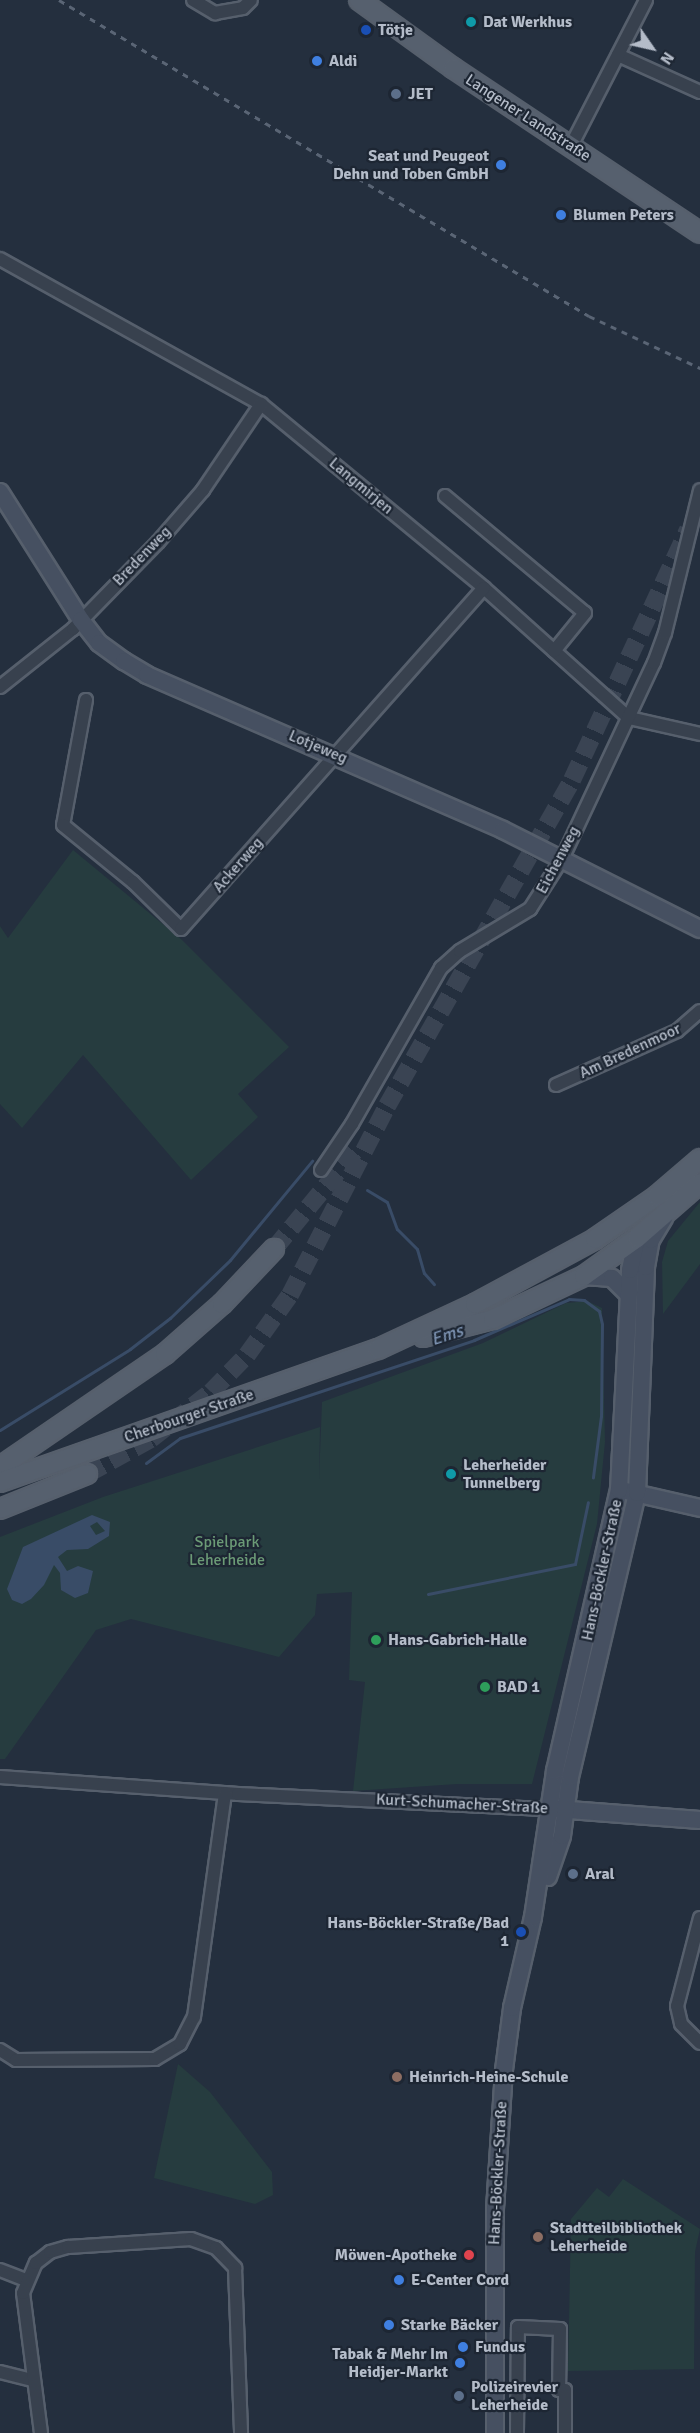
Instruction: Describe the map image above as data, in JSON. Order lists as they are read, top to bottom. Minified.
{"streets":{"main road":["Langener Landstraße","Cherbourger Straße"],"street":["Langmirjen","Bredenweg","Lotjeweg","Eichenweg","Ackerweg","Am Bredenmoor","Hans-Böckler-Straße","Kurt-Schumacher-Straße"]},"crossings":[["Langmirjen","Bredenweg"],["Langmirjen","Eichenweg"],["Langmirjen","Ackerweg"],["Bredenweg","Lotjeweg"],["Lotjeweg","Eichenweg"],["Lotjeweg","Ackerweg"],["Cherbourger Straße","Hans-Böckler-Straße"],["Hans-Böckler-Straße","Kurt-Schumacher-Straße"]],"water":["Ems"],"parks":["Spielpark Leherheide"],"places":["Dat Werkhus","Tötje","Aldi","JET","Seat und Peugeot Dehn und Toben GmbH","Blumen Peters","Leherheider Tunnelberg","Hans-Gabrich-Halle","BAD 1","Aral","Hans-Böckler-Straße/Bad 1","Heinrich-Heine-Schule","Stadtteilbibliothek Leherheide","Möwen-Apotheke","E-Center Cord","Starke Bäcker","Fundus","Tabak & Mehr Im Heidjer-Markt","Polizeirevier Leherheide"],"north":"bottom right"}
